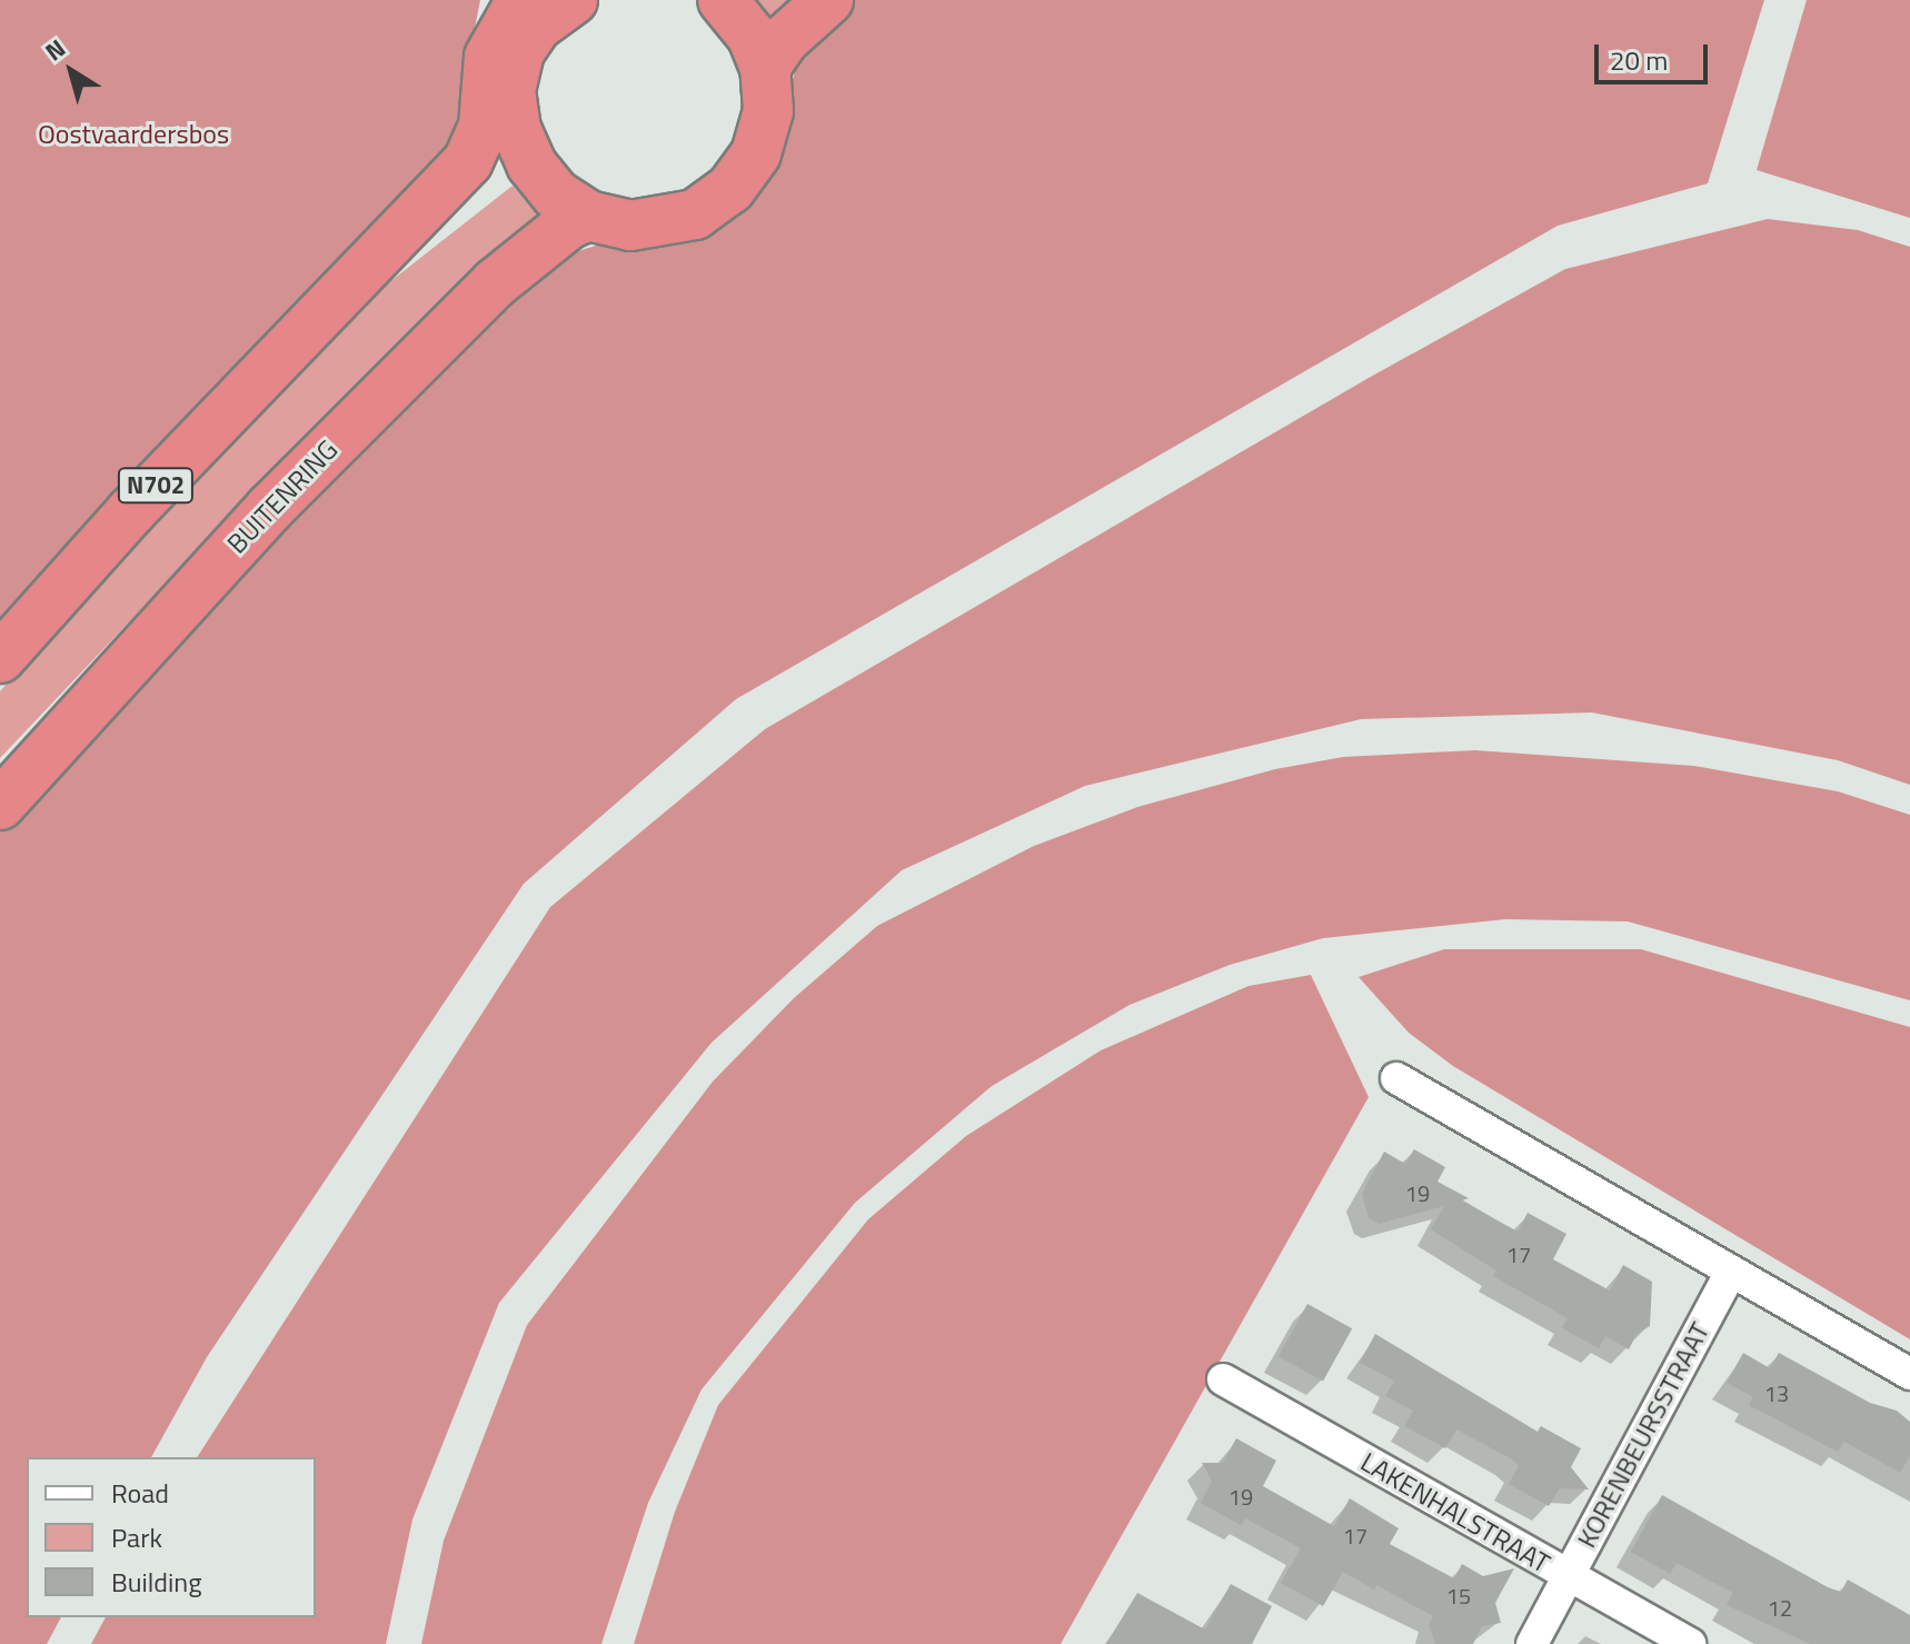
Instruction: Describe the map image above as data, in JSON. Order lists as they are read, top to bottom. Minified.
{"streets":{"highway":["N702","BUITENRING"],"street":["KORENBEURSSTRAAT","LAKENHALSTRAAT"]},"crossings":[["KORENBEURSSTRAAT","LAKENHALSTRAAT"]],"parks":["Oostvaardersbos"],"house_numbers":["19","17","13","19","17","15","12"],"legend":["Road","Park","Building"],"scale_bar":"20 m","north":"top left"}
